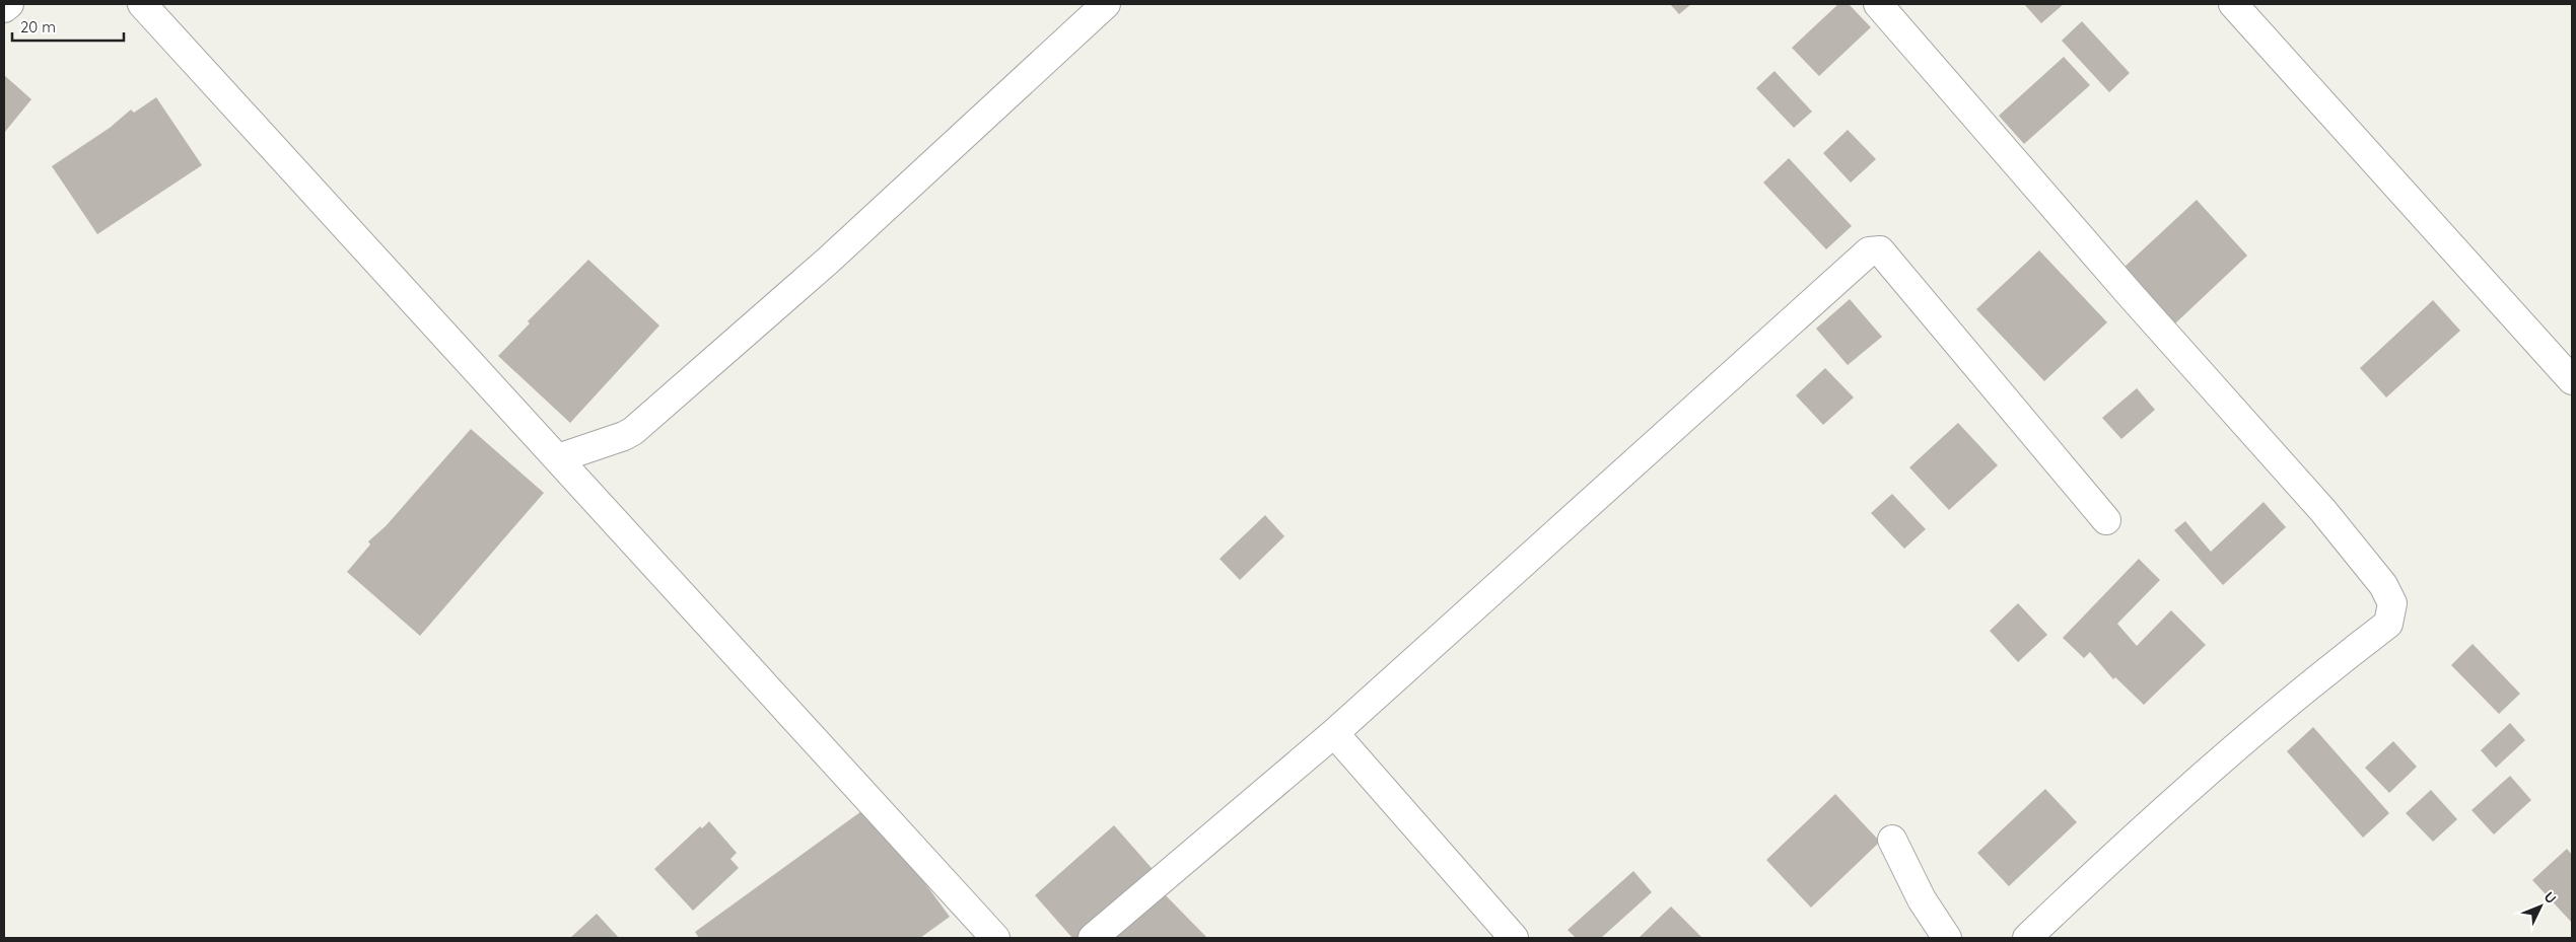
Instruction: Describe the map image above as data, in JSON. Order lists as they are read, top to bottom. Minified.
{"scale_bar":"20 m","north":"top right"}
